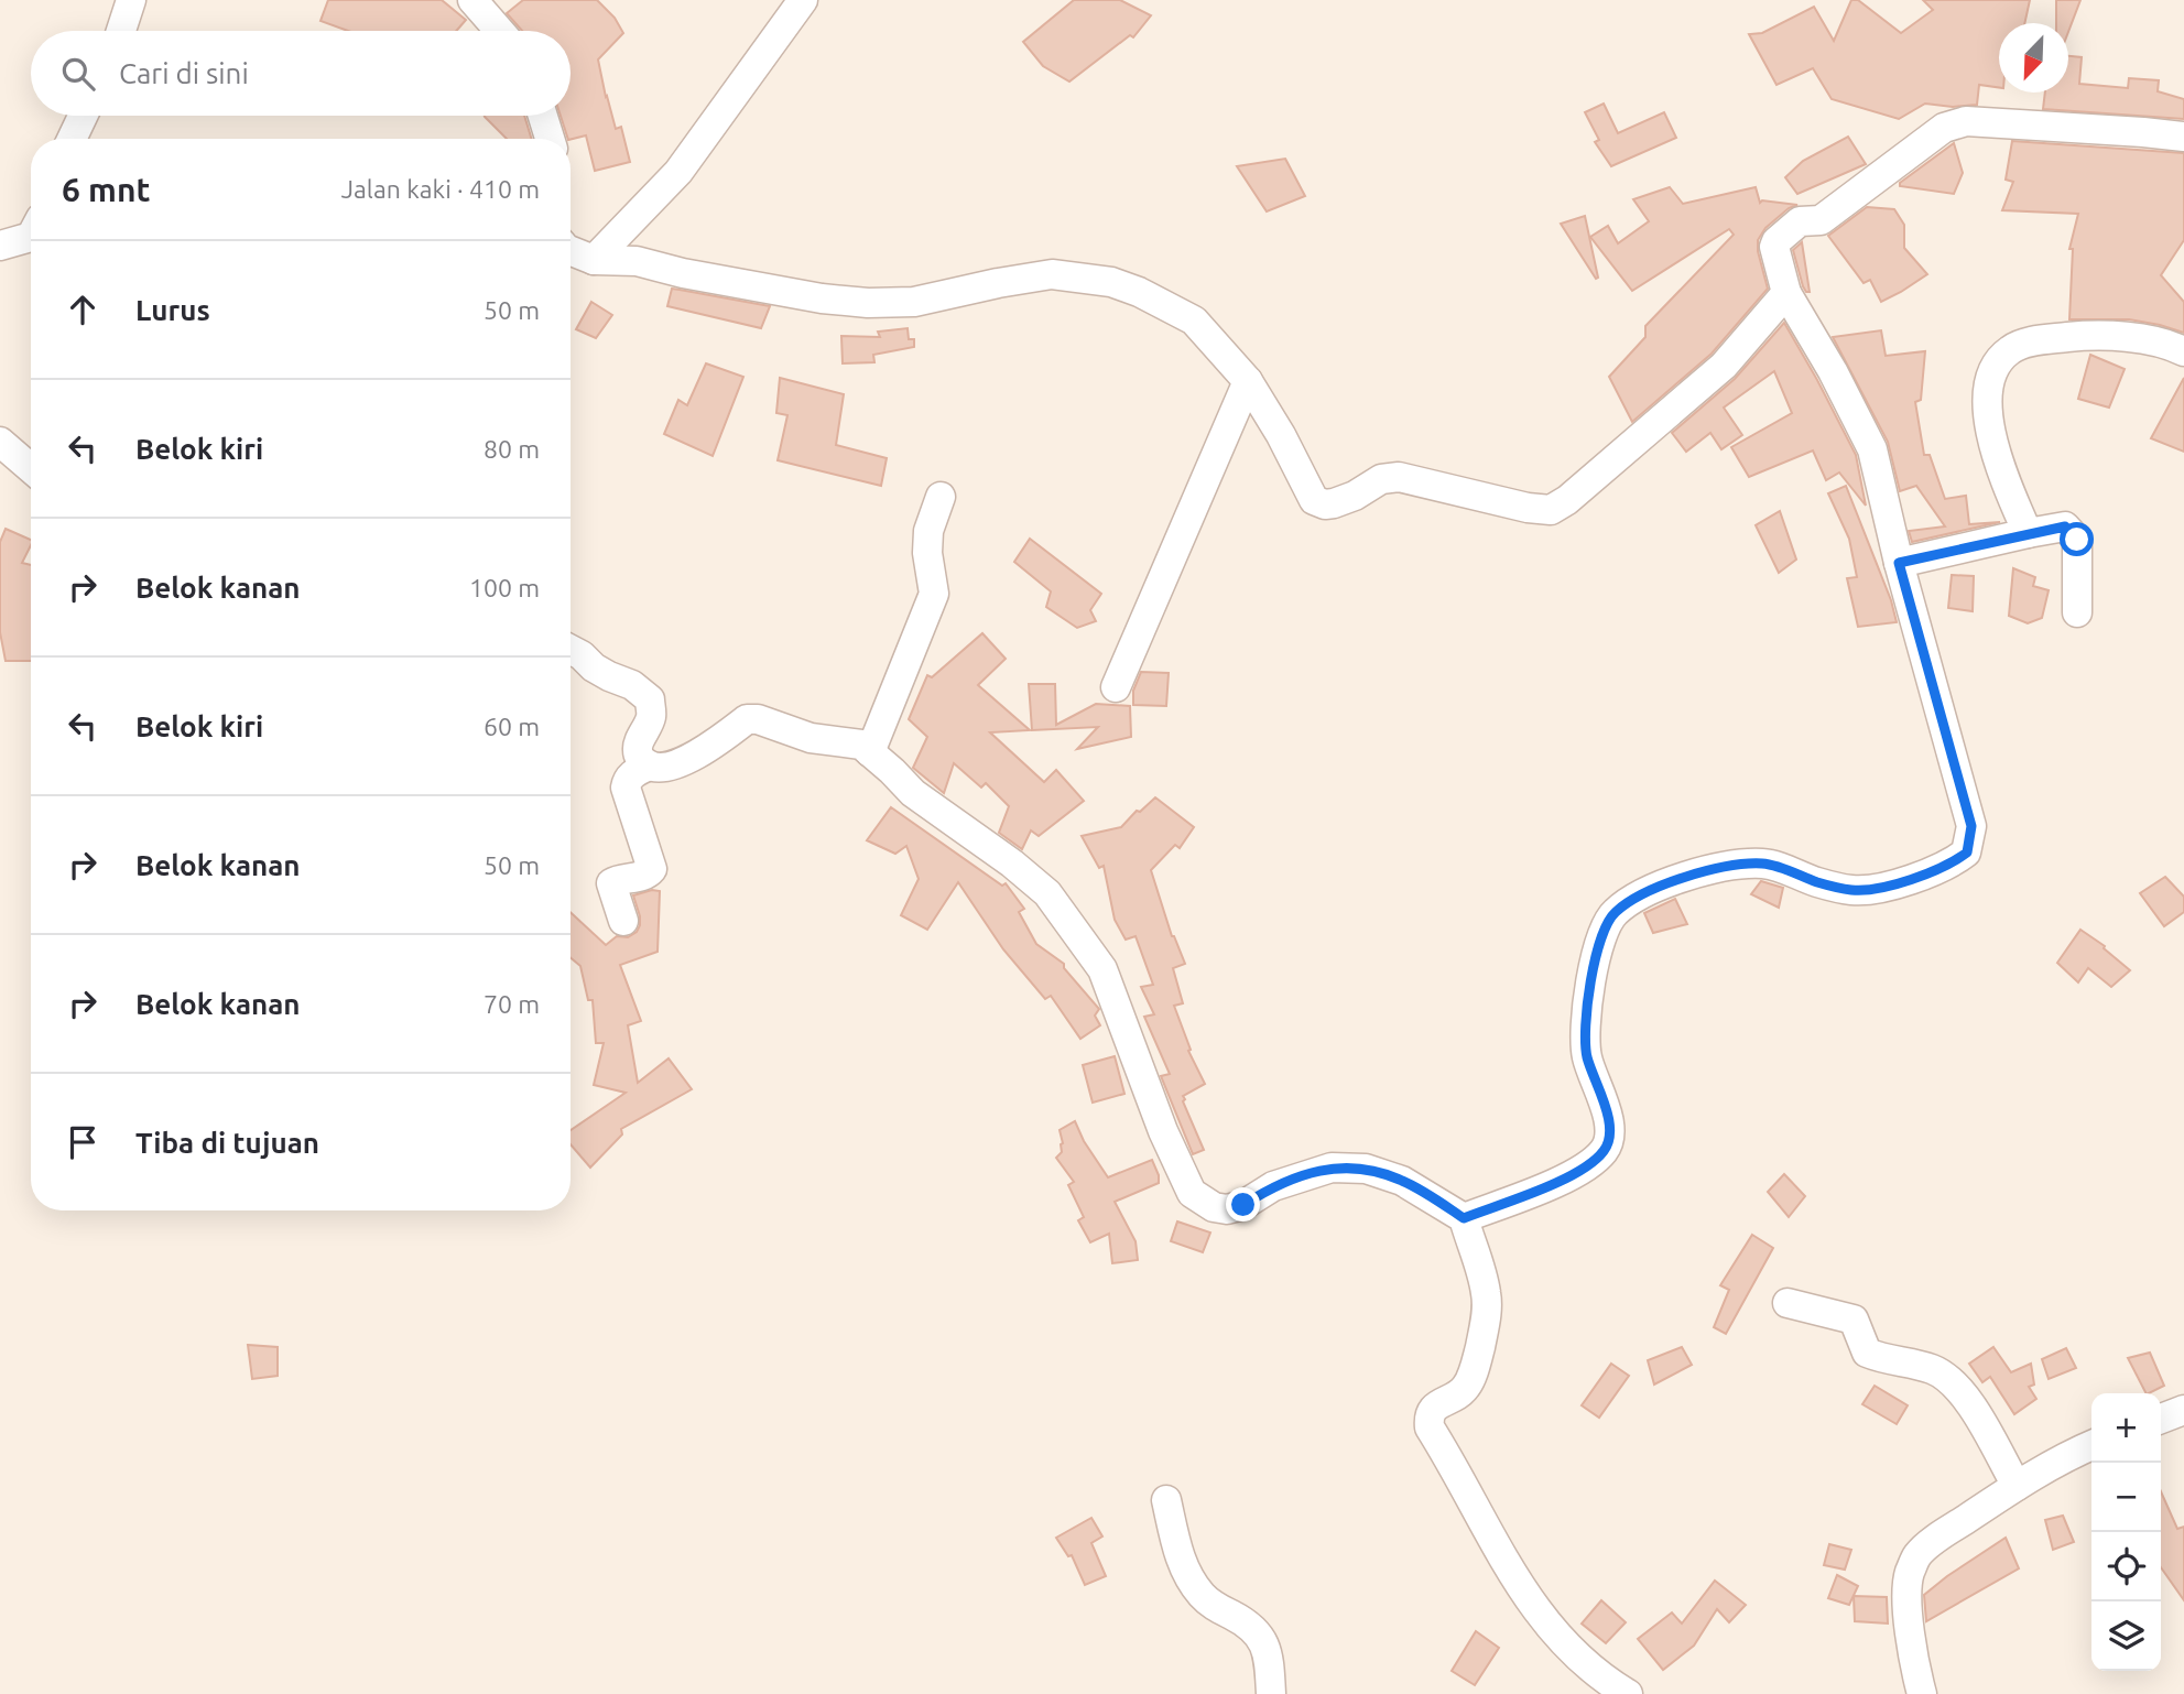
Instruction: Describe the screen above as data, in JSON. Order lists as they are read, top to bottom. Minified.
{"north":"bottom left","page":{"search":"Cari di sini","heading":["6 mnt","Jalan kaki · 410 m"],"list":[["Lurus","50 m"],["Belok kiri","80 m"],["Belok kanan","100 m"],["Belok kiri","60 m"],["Belok kanan","50 m"],["Belok kanan","70 m"],"Tiba di tujuan"],"map_buttons":["+","−"]}}
